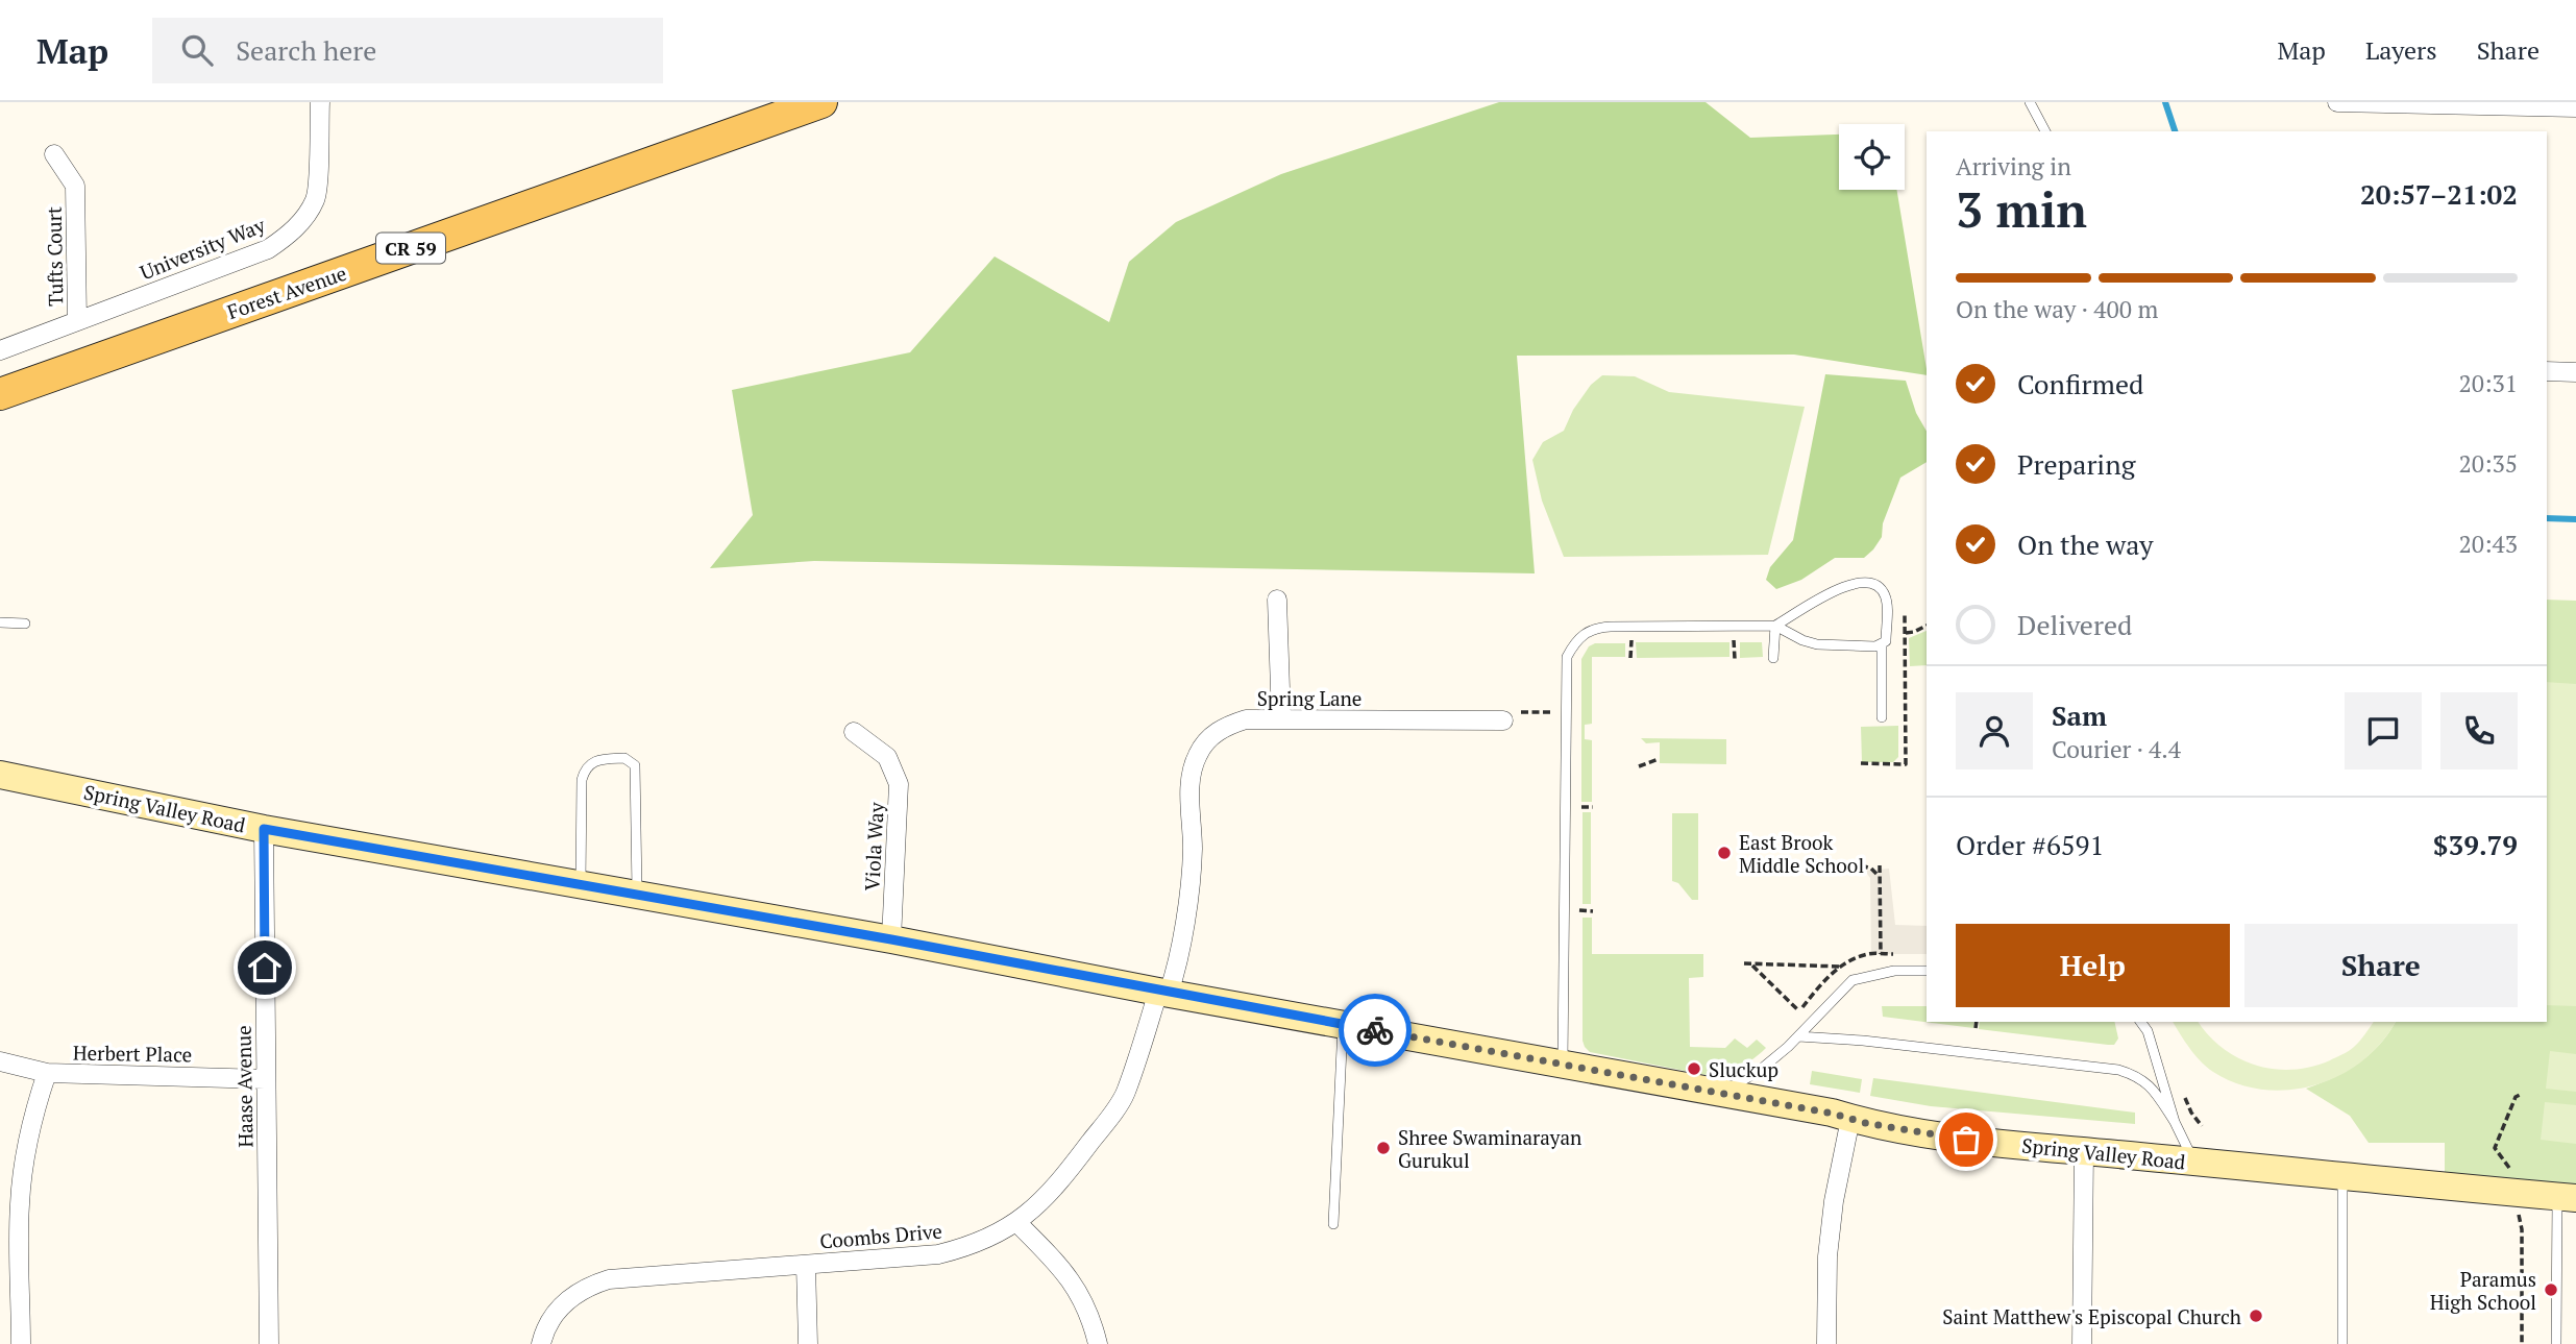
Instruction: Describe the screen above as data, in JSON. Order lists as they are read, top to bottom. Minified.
{"streets":{"main road":["CR 59","Forest Avenue"],"street":["University Way","Tufts Court","Spring Lane","Spring Valley Road","Viola Way","Herbert Place","Haase Avenue","Coombs Drive"]},"crossings":[["University Way","Tufts Court"],["Spring Lane","Spring Valley Road"],["Spring Lane","Coombs Drive"],["Spring Valley Road","Viola Way"],["Spring Valley Road","Haase Avenue"],["Spring Valley Road","Coombs Drive"],["Herbert Place","Haase Avenue"]],"places":["East Brook Middle School","Sluckup","Shree Swaminarayan Gurukul","Paramus High School","Saint Matthew's Episcopal Church"],"page":{"header":"Map","search":"Search here","nav":["Map","Layers","Share"],"heading":["3 min","Arriving in","20:57–21:02"],"panel":["Sam","Courier · 4.4","Order #6591","$39.79"],"bar":"On the way · 400 m","list":[["Confirmed","20:31"],["Preparing","20:35"],["On the way","20:43"],"Delivered"],"buttons":["Help","Share"]}}
